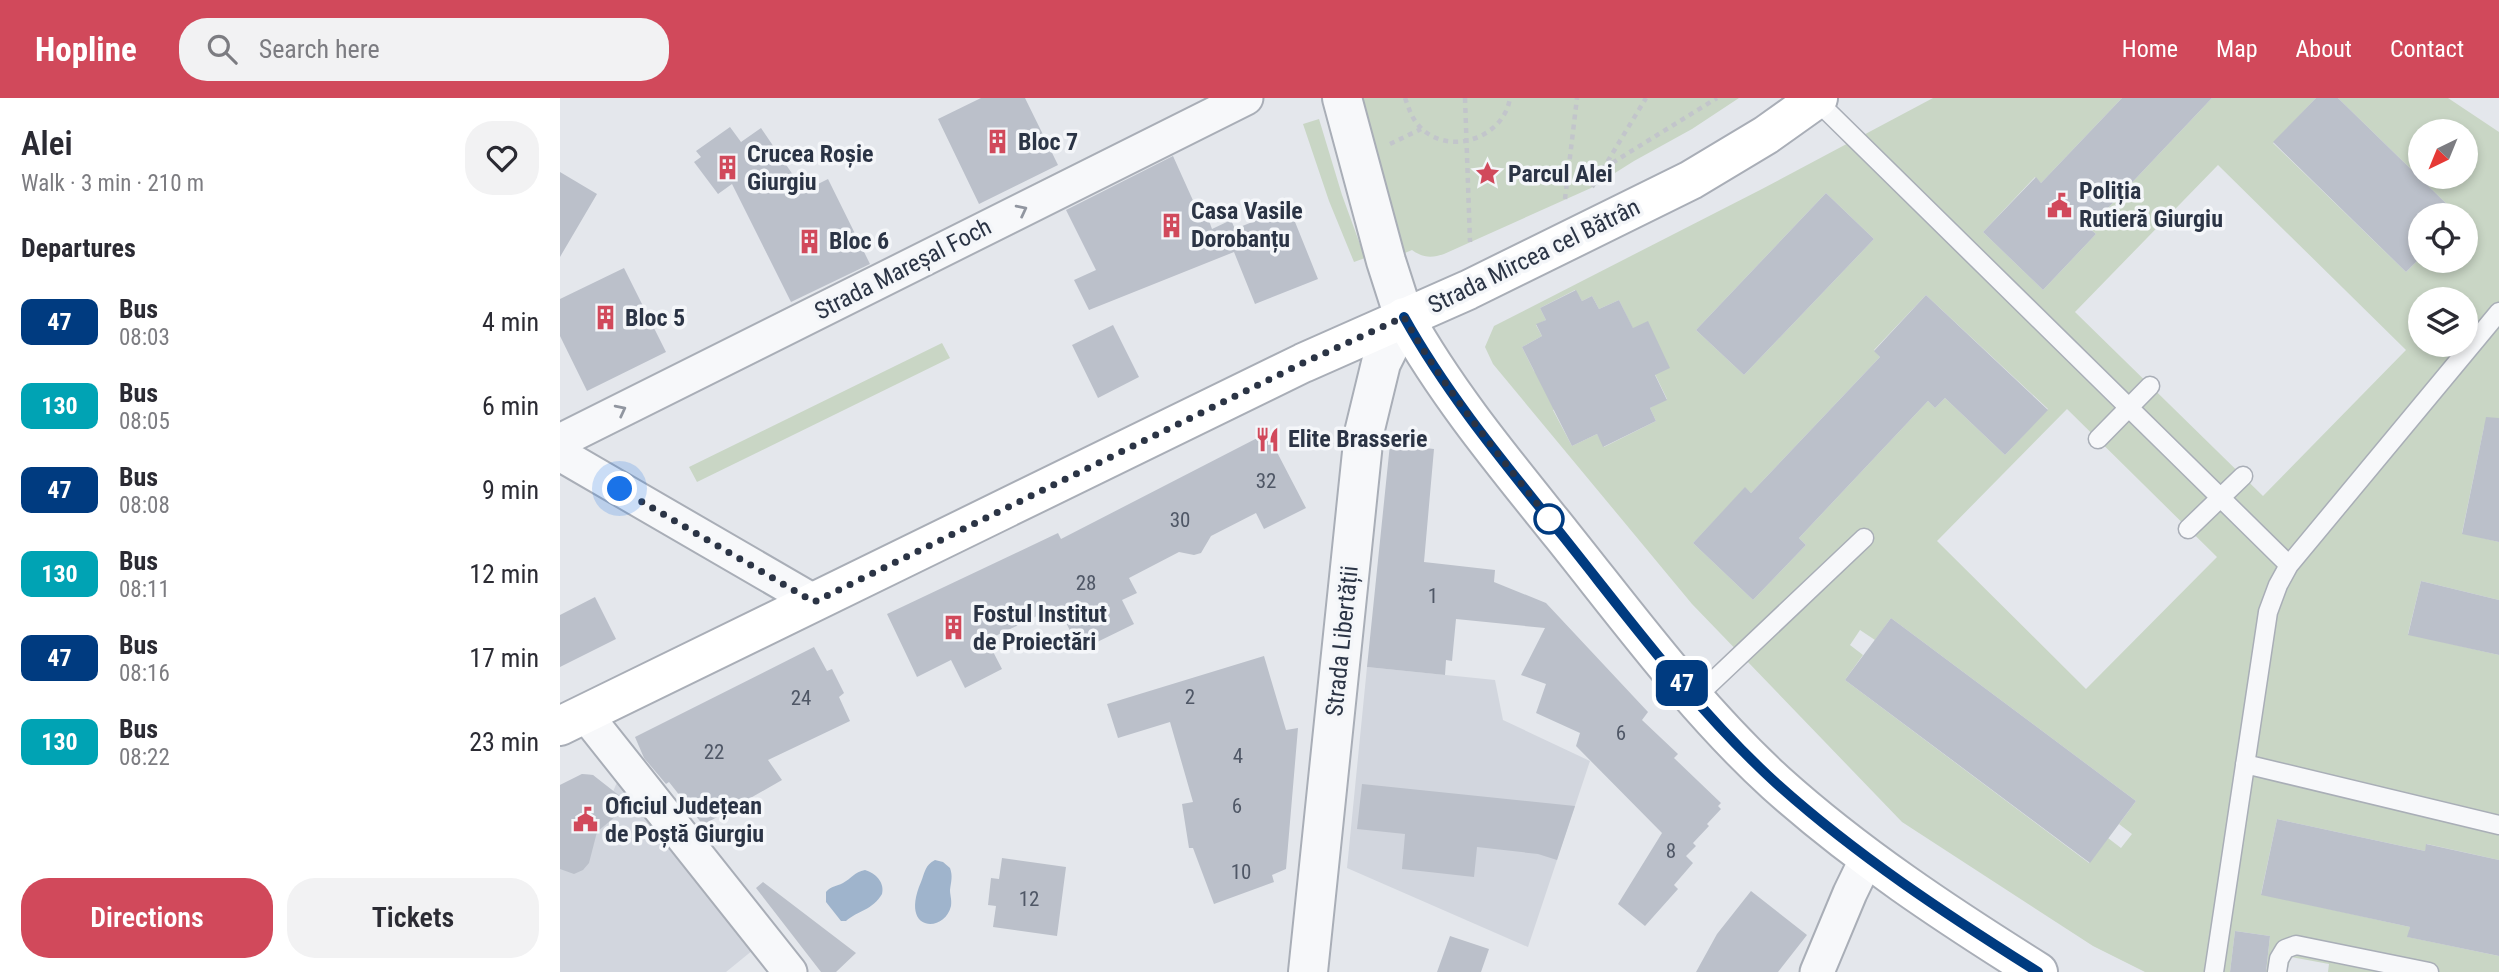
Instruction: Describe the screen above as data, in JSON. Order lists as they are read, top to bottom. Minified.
{"streets":{"main road":["Strada Mircea cel Bătrân"],"street":["Strada Mareșal Foch","Strada Libertății"]},"crossings":[["Strada Mircea cel Bătrân","Strada Libertății"]],"one_way":["Strada Mareșal Foch"],"places":{"building":["Bloc 7","Crucea Roșie Giurgiu","Casa Vasile Dorobanțu","Bloc 6","Bloc 5","Fostul Institut de Proiectări"],"place":["Parcul Alei"],"public building":["Poliția Rutieră Giurgiu","Oficiul Județean de Poștă Giurgiu"],"restaurant":["Elite Brasserie"]},"lines":["bus line 47"],"house_numbers":["32","30","28","1","2","24","6","22","4","6","8","10","12"],"north":"bottom left","page":{"header":"Hopline","search":"Search here","nav":["Home","Map","About","Contact"],"heading":[["Alei","Walk · 3 min · 210 m"],"Departures"],"on_map":"47","list":[{"mark":"47","name":"Bus","note":"08:03","value":"4 min"},{"mark":"130","name":"Bus","note":"08:05","value":"6 min"},{"mark":"47","name":"Bus","note":"08:08","value":"9 min"},{"mark":"130","name":"Bus","note":"08:11","value":"12 min"},{"mark":"47","name":"Bus","note":"08:16","value":"17 min"},{"mark":"130","name":"Bus","note":"08:22","value":"23 min"}],"buttons":["Directions","Tickets"]}}
